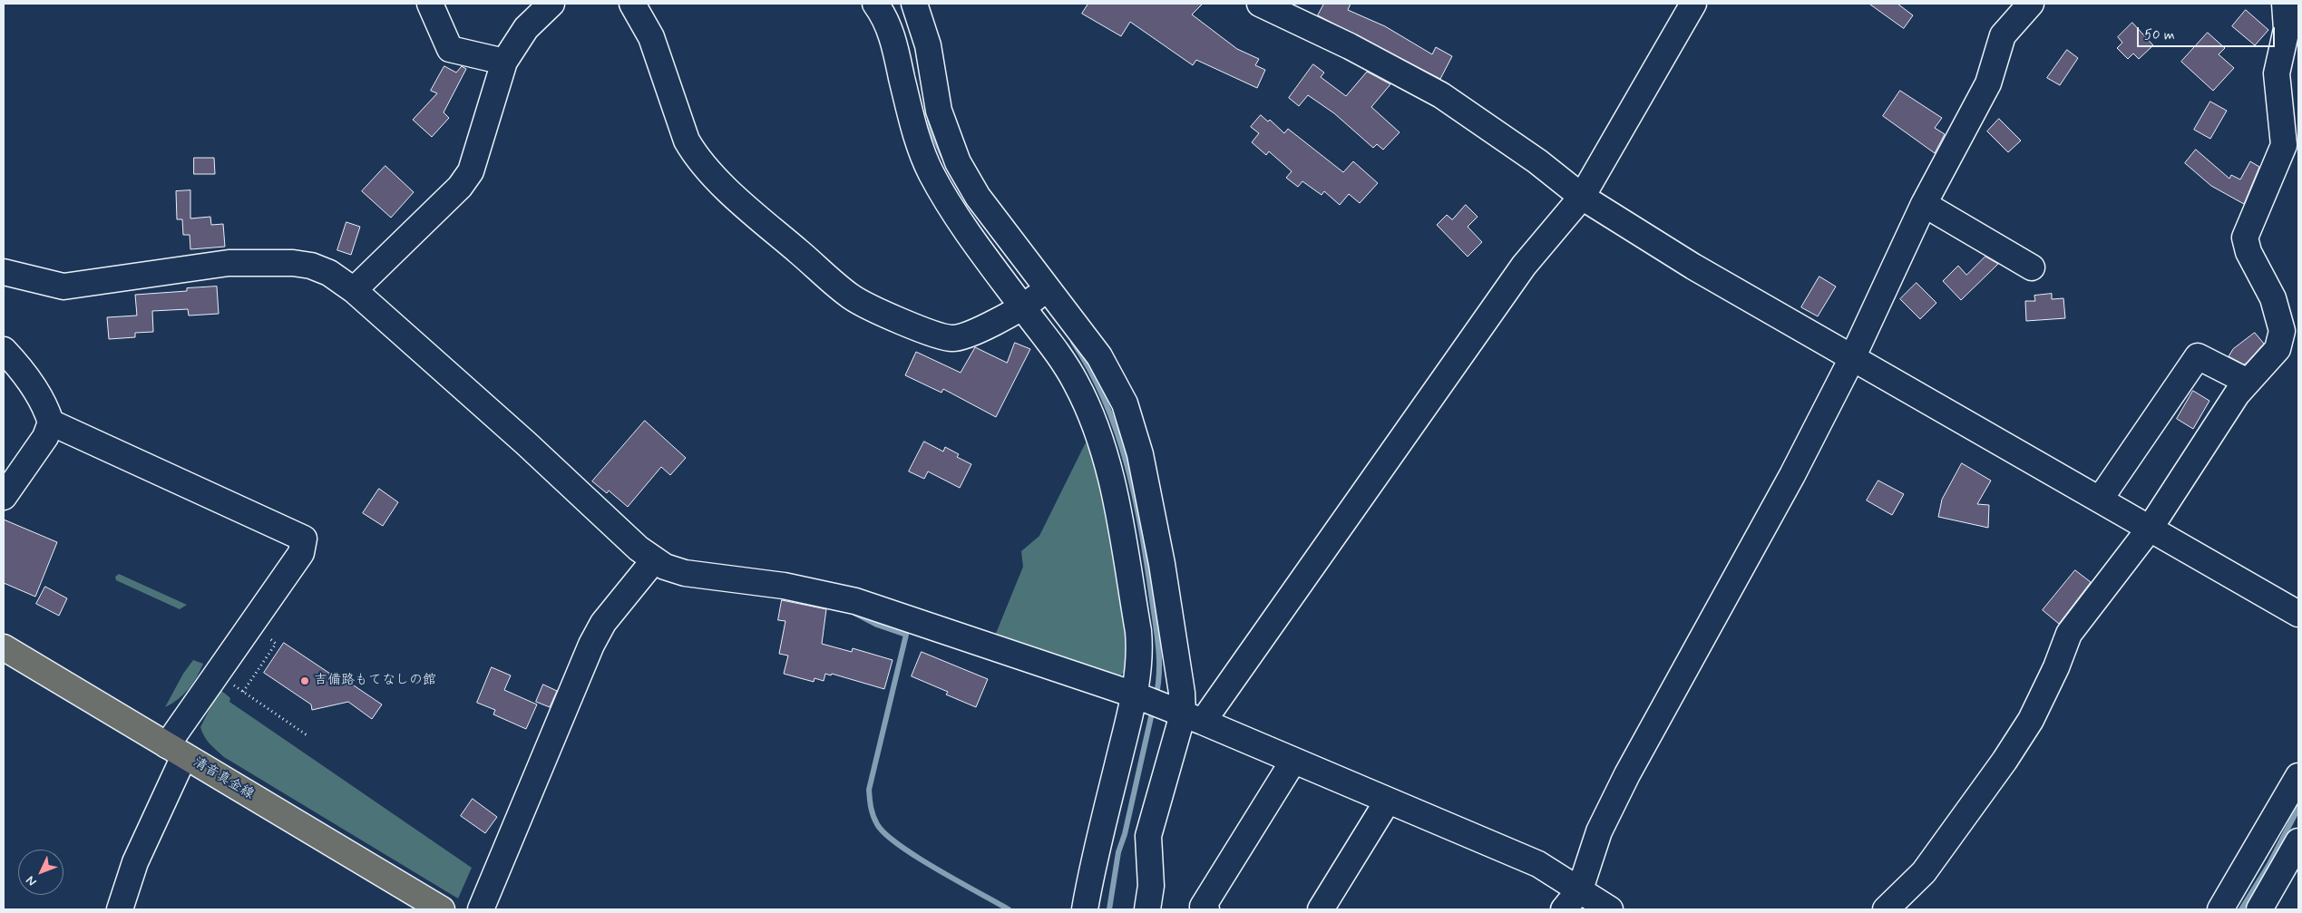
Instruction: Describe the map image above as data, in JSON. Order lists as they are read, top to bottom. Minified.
{"streets":{"main road":["清音真金線"]},"places":["吉備路もてなしの館"],"scale_bar":"50 m","north":"bottom left"}
